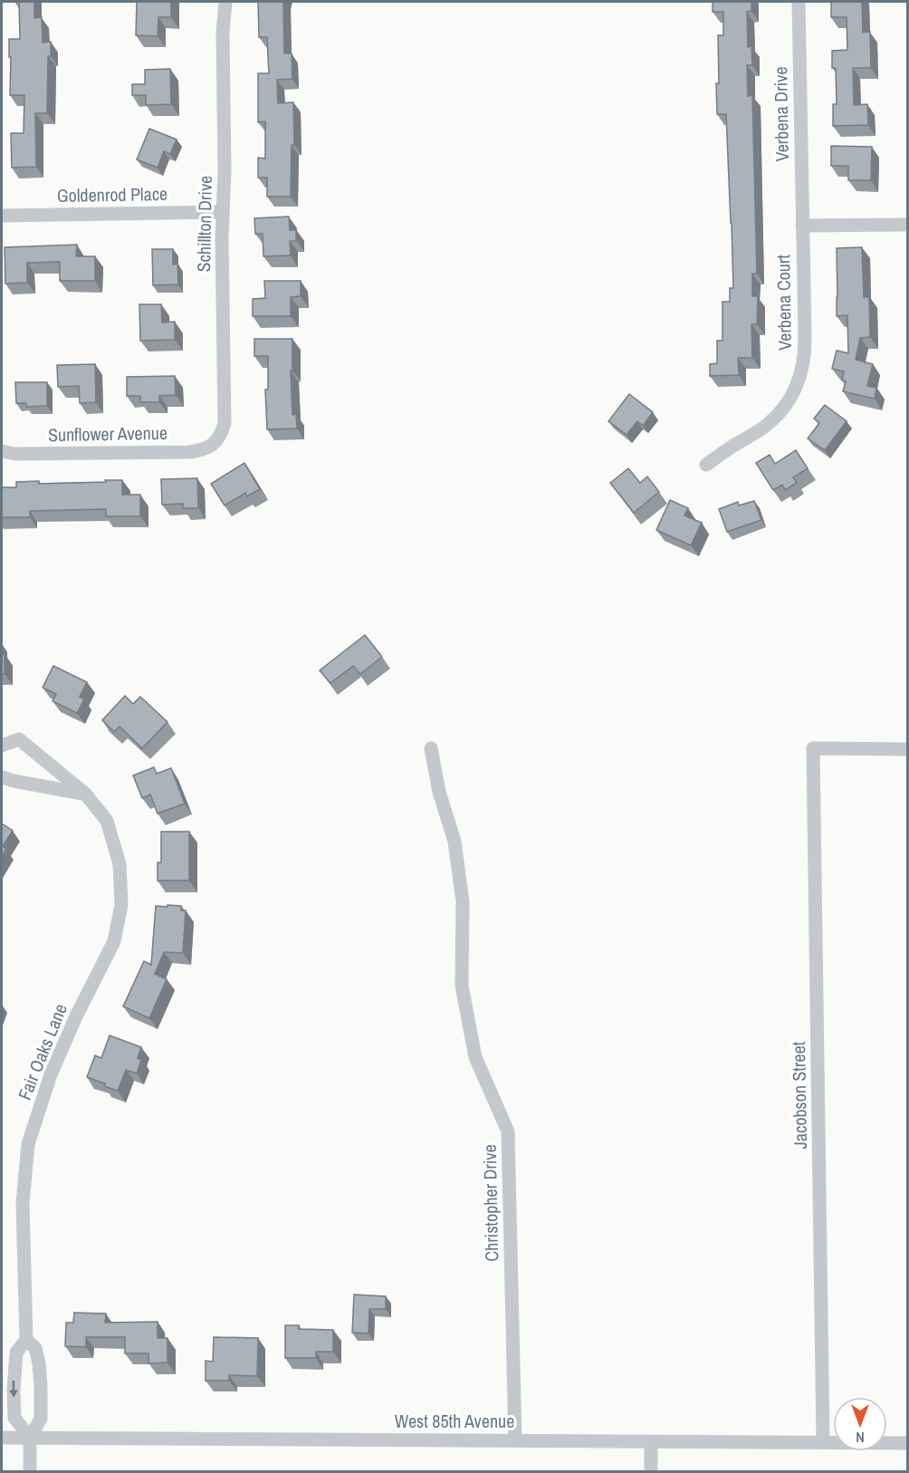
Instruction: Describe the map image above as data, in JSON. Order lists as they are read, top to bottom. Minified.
{"streets":{"street":["Verbena Drive","Goldenrod Place","Schillton Drive","Verbena Court","Sunflower Avenue","Fair Oaks Lane","Jacobson Street","Christopher Drive","West 85th Avenue"]},"crossings":[["Verbena Drive","Verbena Court"],["Goldenrod Place","Schillton Drive"],["Schillton Drive","Sunflower Avenue"],["Fair Oaks Lane","West 85th Avenue"],["Jacobson Street","West 85th Avenue"],["Christopher Drive","West 85th Avenue"]],"north":"bottom"}
